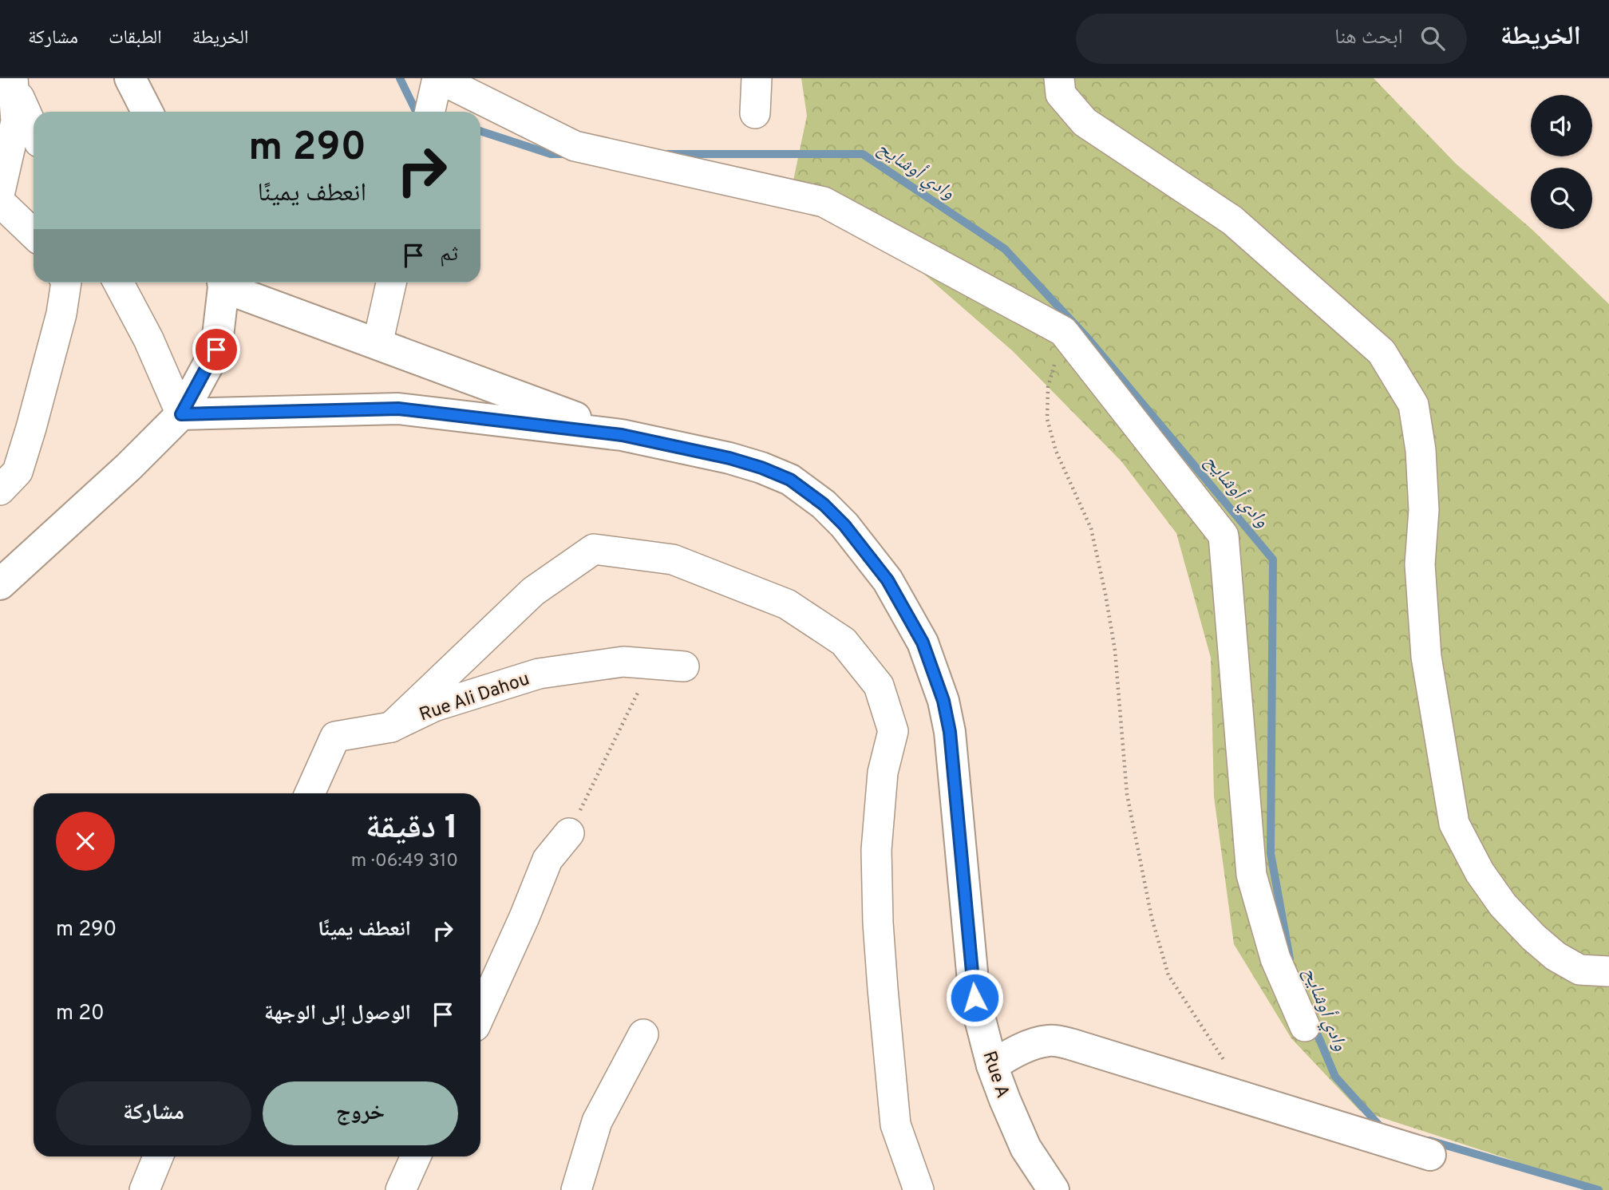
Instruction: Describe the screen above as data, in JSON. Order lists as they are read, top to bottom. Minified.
{"streets":{"street":["Rue Ali Dahou","Rue A"]},"water":["وادي أوشايح"],"page":{"header":"الخريطة","search":"ابحث هنا","nav":["الخريطة","الطبقات","مشاركة"],"turn":["290 m","انعطف يمينًا"],"then":"ثم","heading":["1 دقيقة","310 m · 06:49"],"list":[{"name":"انعطف يمينًا","value":"290 m"},{"name":"الوصول إلى الوجهة","value":"20 m"}],"buttons":["خروج","مشاركة"]}}
